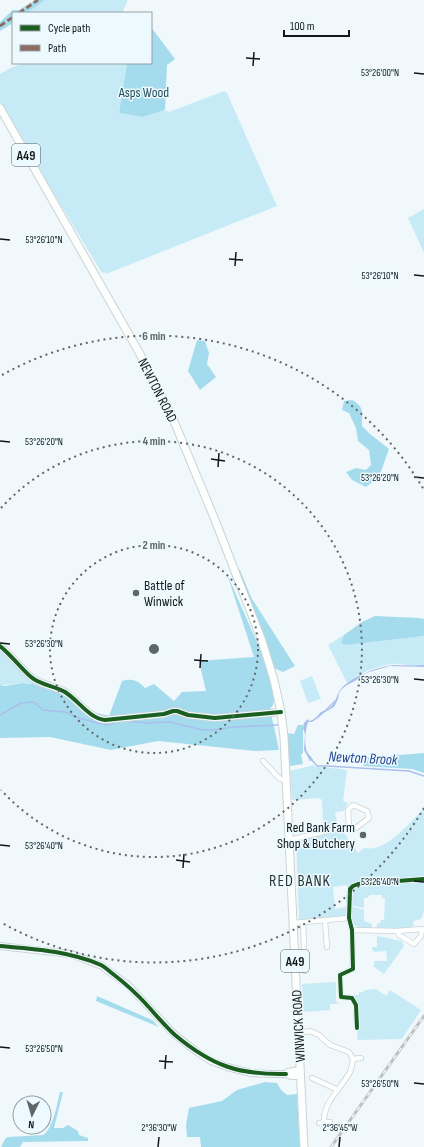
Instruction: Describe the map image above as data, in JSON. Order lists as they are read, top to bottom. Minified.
{"streets":{"main road":["A49","NEWTON ROAD","WINWICK ROAD"]},"crossings":[["NEWTON ROAD","WINWICK ROAD"]],"districts":["RED BANK"],"water":["Newton Brook"],"parks":["Asps Wood"],"places":["Battle of Winwick","Red Bank Farm Shop & Butchery"],"legend":["Cycle path","Path"],"scale_bar":"100 m","north":"bottom","coordinates":["53°26'00\"N","53°26'10\"N","53°26'20\"N","53°26'30\"N","53°26'40\"N","53°26'50\"N","2°36'30\"W","2°36'45\"W"],"rings":["6 min","4 min","2 min"]}
